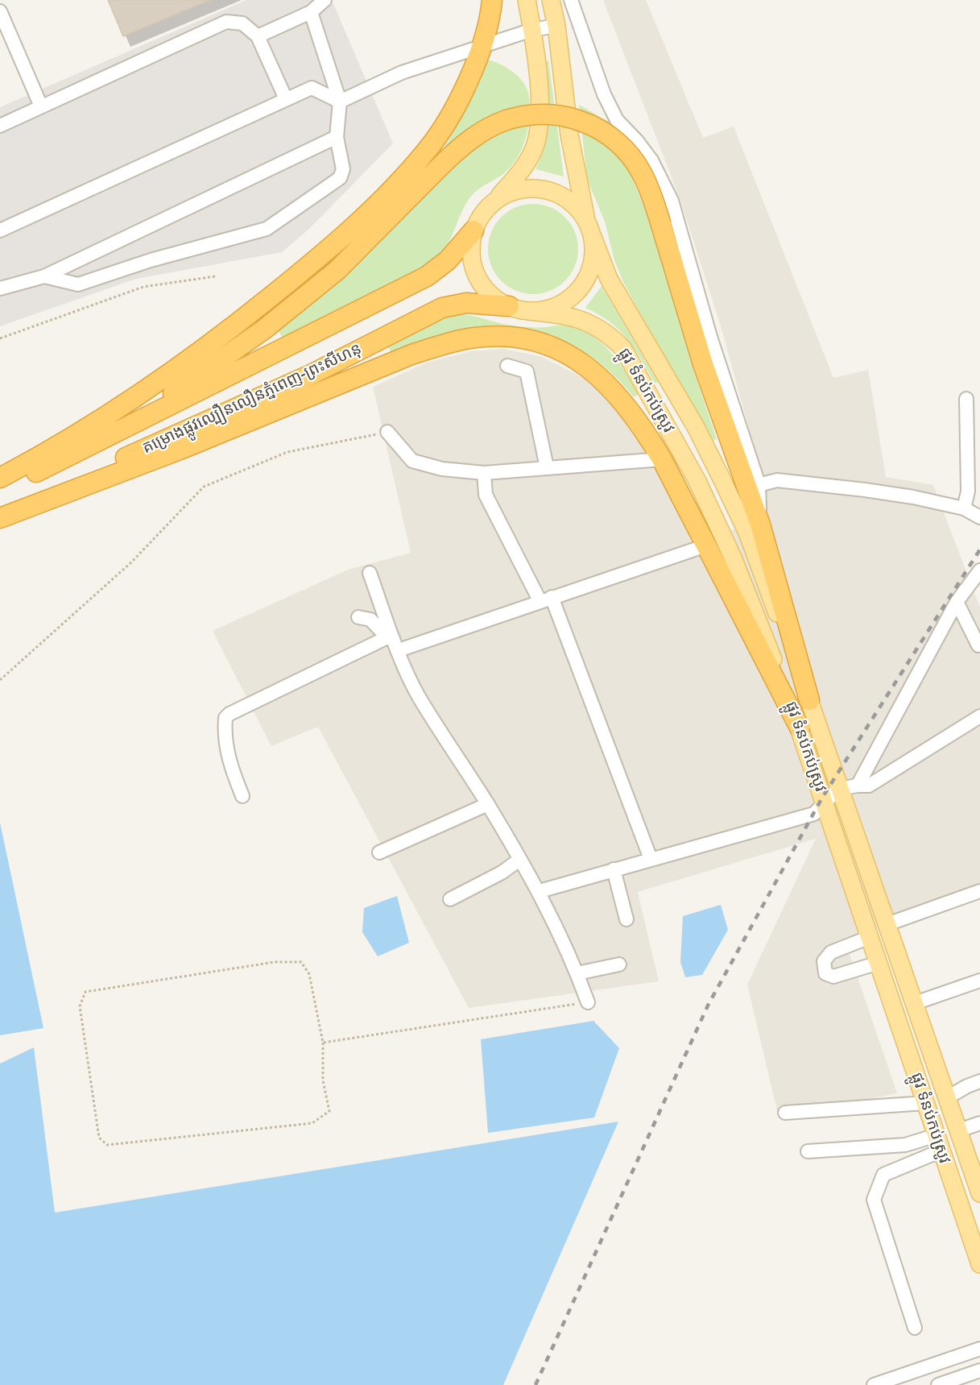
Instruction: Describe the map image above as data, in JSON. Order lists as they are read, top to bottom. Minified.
{"streets":{"highway":["គម្រោងផ្លូវល្បឿនលឿនភ្នំពេញ-ព្រះសីហនុ"],"main road":["ផ្លូវ ទំនប់កប់ស្រូវ"]},"crossings":[["ផ្លូវ ទំនប់កប់ស្រូវ","គម្រោងផ្លូវល្បឿនលឿនភ្នំពេញ-ព្រះសីហនុ"]]}
